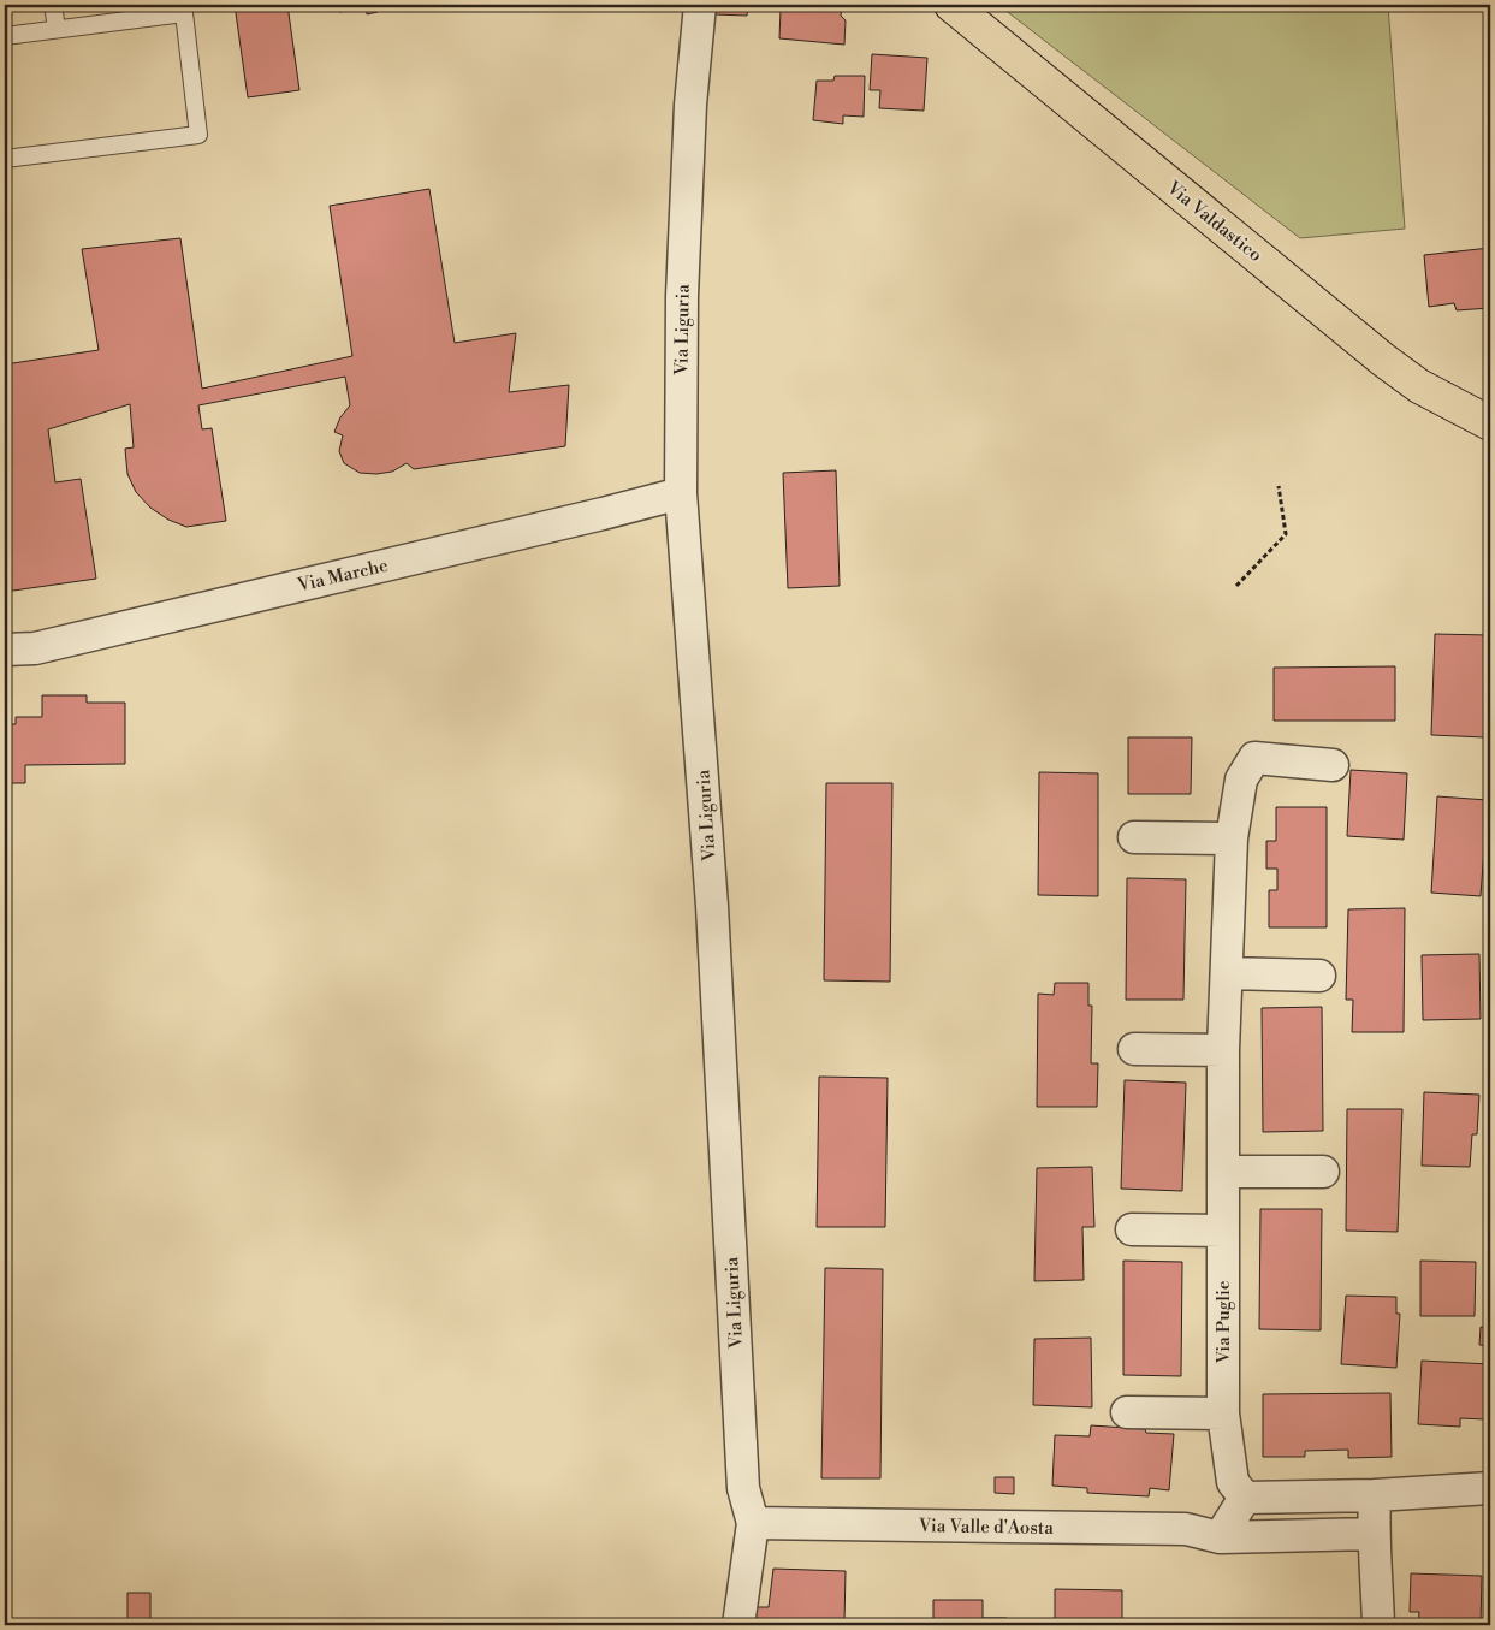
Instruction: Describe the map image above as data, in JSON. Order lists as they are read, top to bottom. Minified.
{"streets":{"main road":["Via Valdastico"],"street":["Via Liguria","Via Marche","Via Puglie","Via Valle d'Aosta"]},"crossings":[["Via Liguria","Via Marche"],["Via Liguria","Via Valle d'Aosta"]]}
